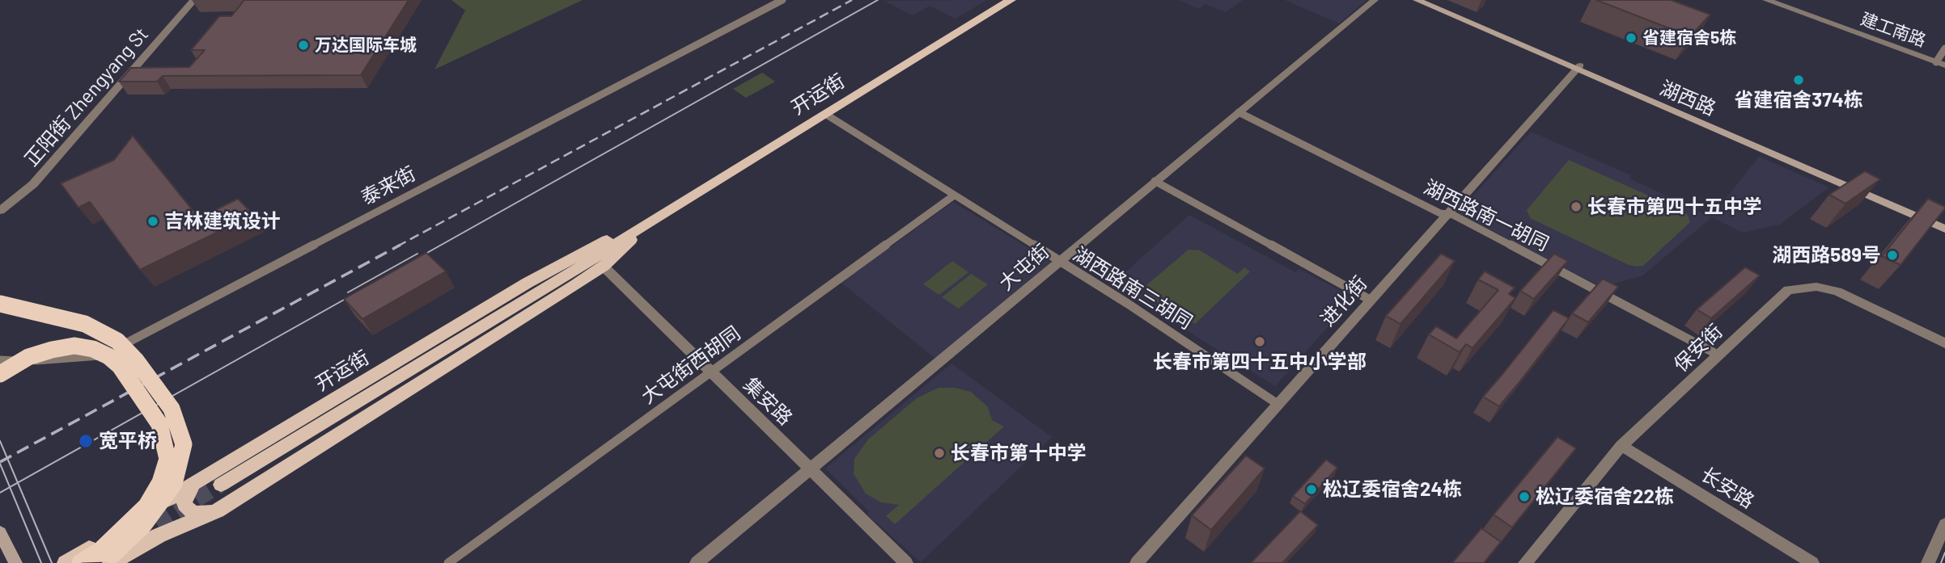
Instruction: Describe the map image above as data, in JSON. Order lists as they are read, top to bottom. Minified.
{"streets":{"main road":["开运街","湖西路"],"street":["建工南路","正阳街 Zhengyang St","泰来街","湖西路南一胡同","大屯街","湖西路南三胡同","进化街","保安街","大屯街西胡同","集安路","长安路"]},"crossings":[["开运街","湖西路南三胡同"],["开运街","集安路"],["湖西路","进化街"],["湖西路南一胡同","大屯街"],["湖西路南一胡同","进化街"],["湖西路南一胡同","保安街"],["大屯街","湖西路南三胡同"],["大屯街","集安路"],["湖西路南三胡同","进化街"],["湖西路南三胡同","大屯街西胡同"],["保安街","长安路"],["大屯街西胡同","集安路"]],"places":["省建宿舍5栋","万达国际车城","省建宿舍374栋","长春市第四十五中学","吉林建筑设计","湖西路589号","长春市第四十五中小学部","宽平桥","长春市第十中学","松辽委宿舍24栋","松辽委宿舍22栋"]}
